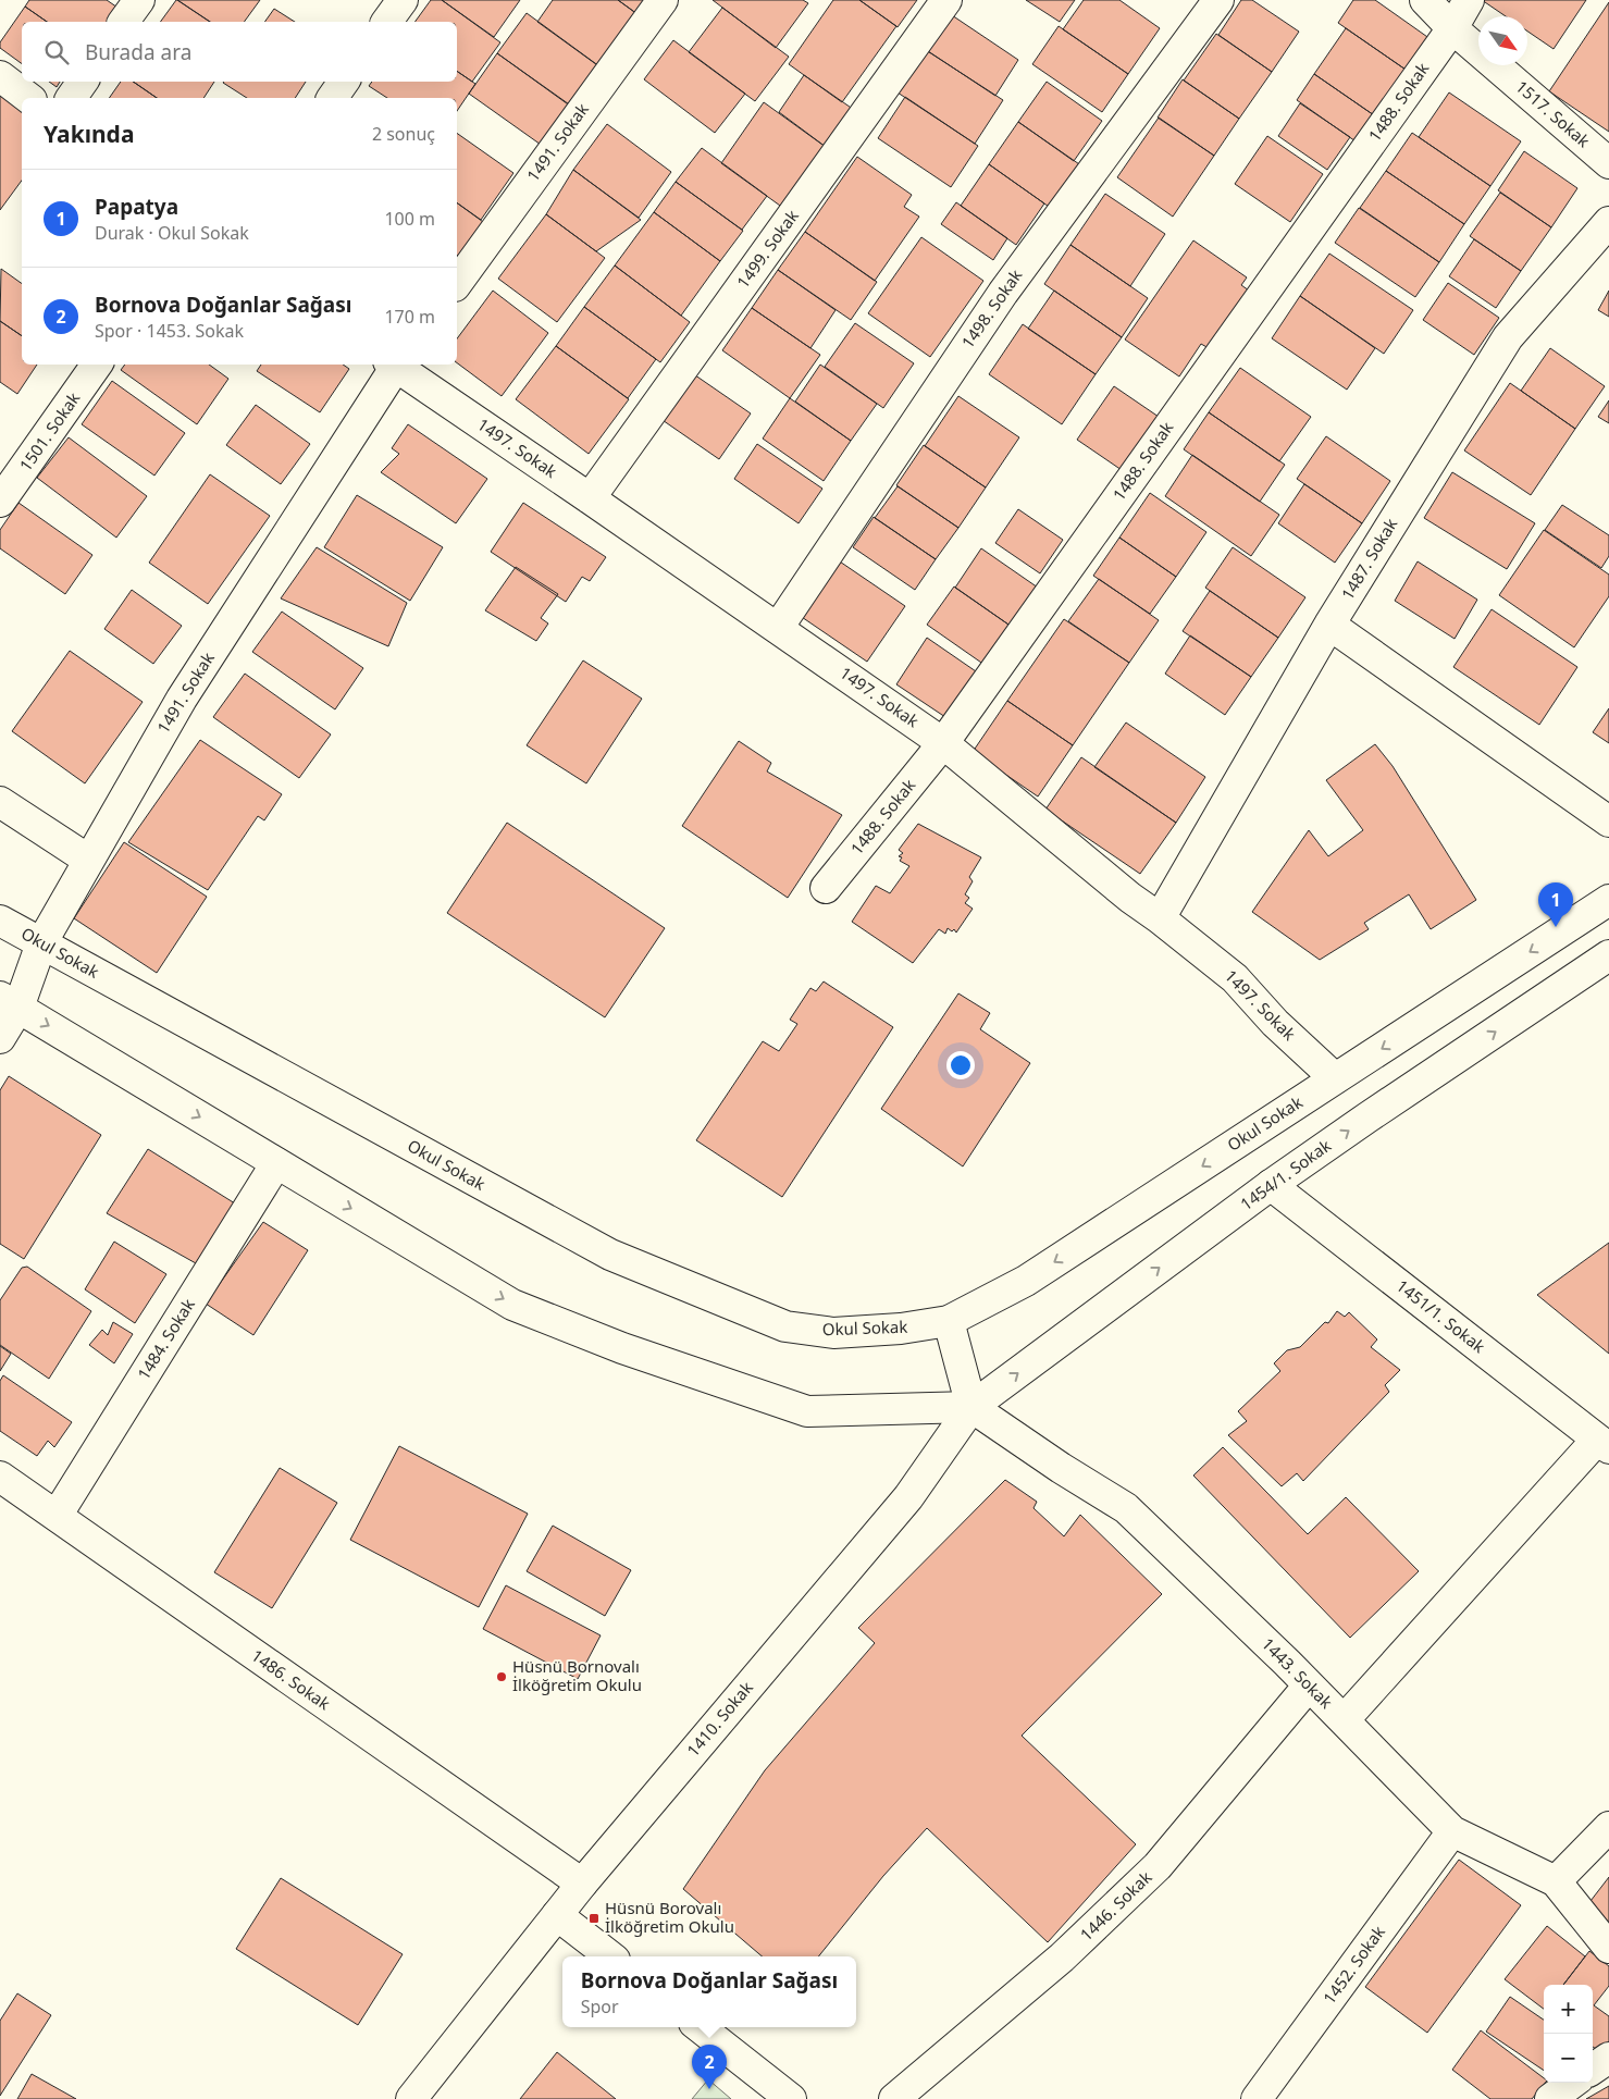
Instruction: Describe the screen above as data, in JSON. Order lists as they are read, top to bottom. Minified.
{"streets":{"street":["1488. Sokak","1517. Sokak","1491. Sokak","1499. Sokak","1498. Sokak","1501. Sokak","1497. Sokak","1487. Sokak","Okul Sokak","1454/1. Sokak","1451/1. Sokak","1484. Sokak","1443. Sokak","1486. Sokak","1410. Sokak","1446. Sokak","1452. Sokak"]},"crossings":[["1488. Sokak","1517. Sokak"],["1488. Sokak","1497. Sokak"],["1491. Sokak","Okul Sokak"],["1499. Sokak","1497. Sokak"],["1498. Sokak","1497. Sokak"],["1497. Sokak","1487. Sokak"],["1497. Sokak","Okul Sokak"],["1454/1. Sokak","1451/1. Sokak"],["1454/1. Sokak","1443. Sokak"],["1454/1. Sokak","1410. Sokak"],["1484. Sokak","1486. Sokak"],["1443. Sokak","1410. Sokak"],["1443. Sokak","1446. Sokak"],["1443. Sokak","1452. Sokak"],["1486. Sokak","1410. Sokak"]],"one_way":["Okul Sokak","1454/1. Sokak"],"places":{"other":["Hüsnü Bornovalı İlköğretim Okulu"],"transit":["Hüsnü Borovalı İlköğretim Okulu"]},"north":"bottom right","page":{"search":"Burada ara","heading":["Yakında","2 sonuç"],"list":[{"mark":"1","name":"Papatya","note":"Durak · Okul Sokak","value":"100 m"},{"mark":"2","name":"Bornova Doğanlar Sağası","note":"Spor · 1453. Sokak","value":"170 m"}],"pins":["1","2"],"popup":["Bornova Doğanlar Sağası","Spor"],"map_buttons":["+","−"]}}
